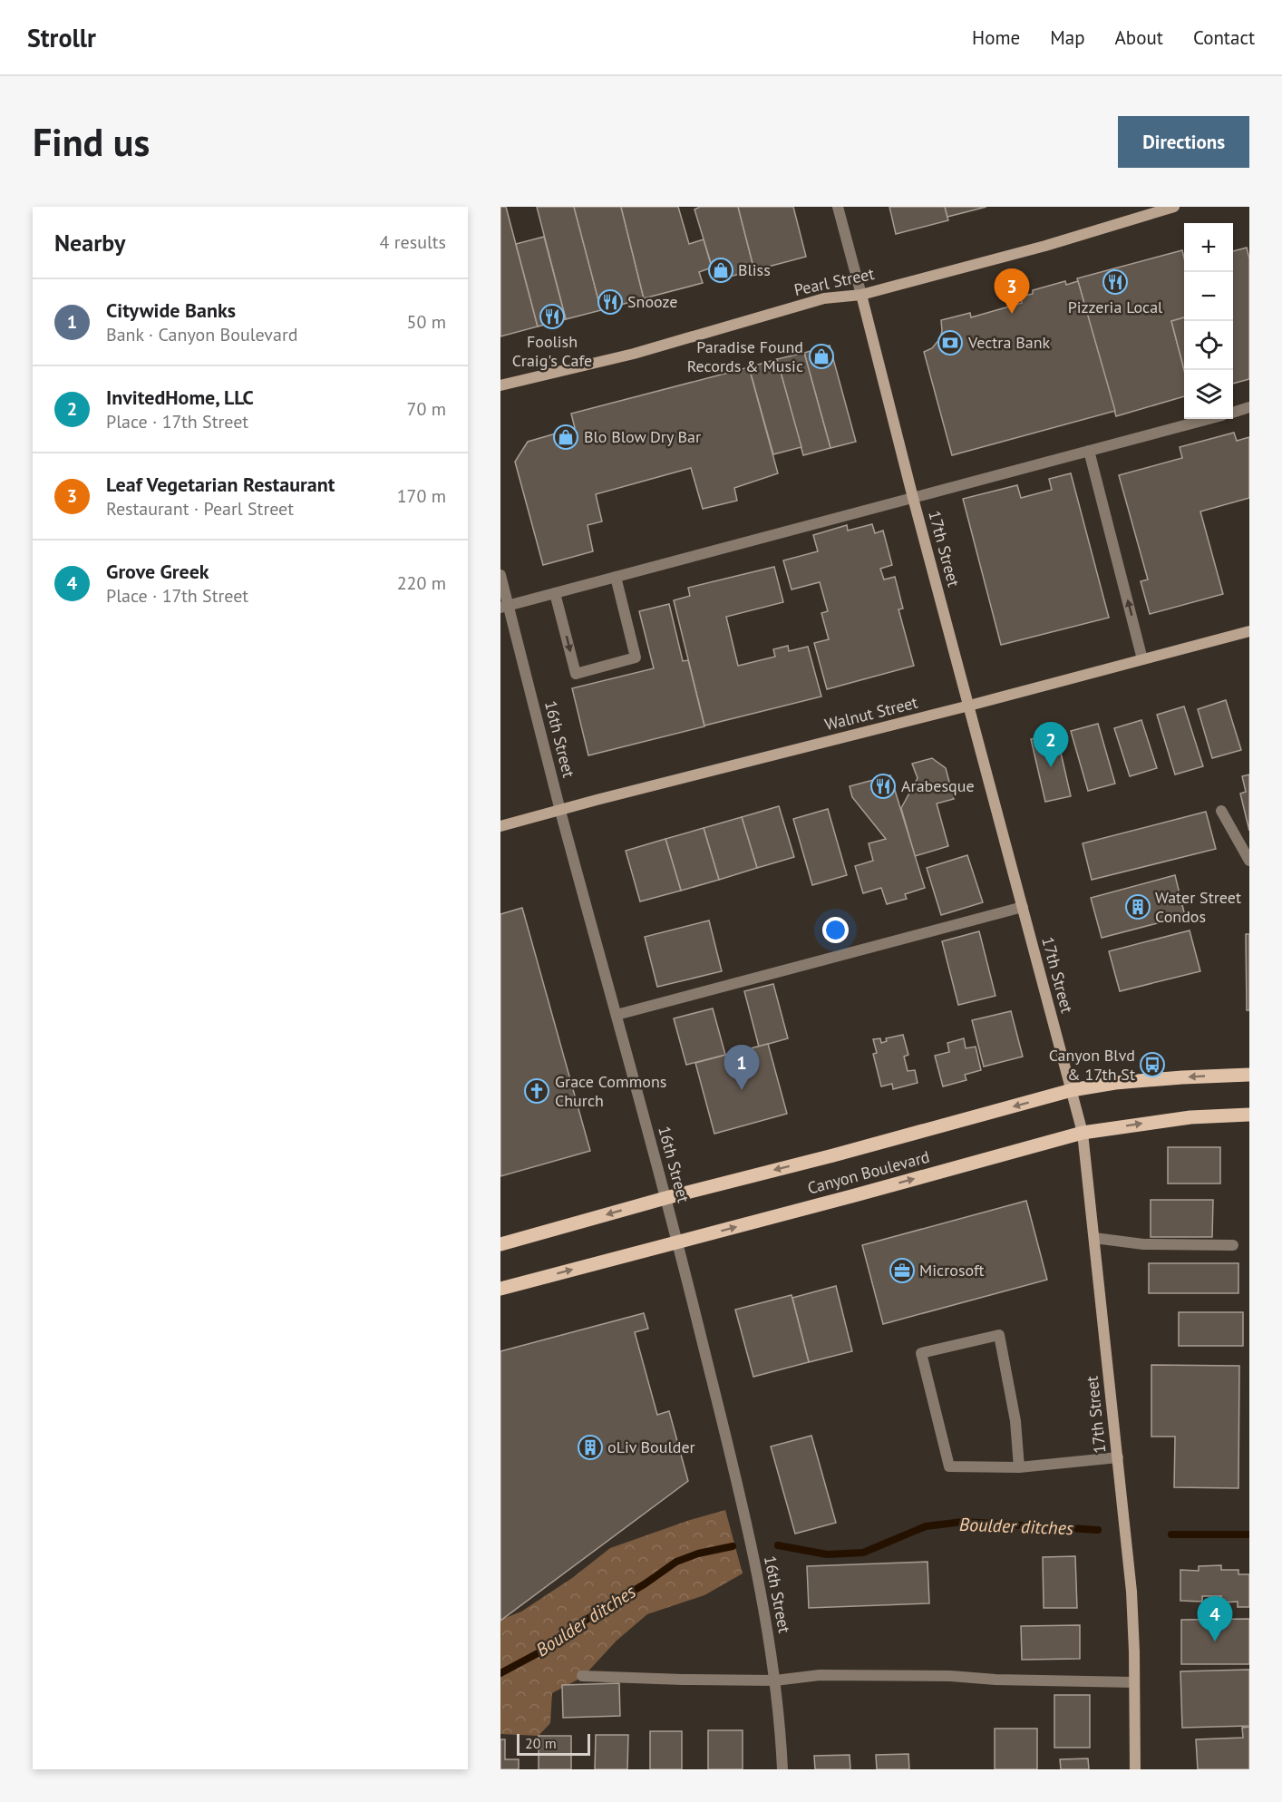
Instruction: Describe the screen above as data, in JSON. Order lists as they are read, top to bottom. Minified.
{"streets":{"main road":["Canyon Boulevard"],"street":["Pearl Street","17th Street","Walnut Street","16th Street"]},"crossings":[["Pearl Street","17th Street"],["17th Street","Walnut Street"],["17th Street","Canyon Boulevard"],["Walnut Street","16th Street"],["16th Street","Canyon Boulevard"]],"water":["Boulder ditches"],"places":{"shop":["Bliss","Paradise Found Records & Music","Blo Blow Dry Bar"],"restaurant":["Pizzeria Local","Snooze","Foolish Craig's Cafe","Arabesque"],"bank":["Vectra Bank"],"building":["Water Street Condos","oLiv Boulder"],"bus stop":["Canyon Blvd & 17th St"],"church":["Grace Commons Church"],"office":["Microsoft"]},"scale_bar":"20 m","page":{"header":"Strollr","nav":["Home","Map","About","Contact"],"buttons":"Directions","title":"Find us","heading":["Nearby","4 results"],"map_buttons":["+","−"],"pins":["3","2","1","4"],"list":[{"mark":"1","name":"Citywide Banks","note":"Bank · Canyon Boulevard","value":"50 m"},{"mark":"2","name":"InvitedHome, LLC","note":"Place · 17th Street","value":"70 m"},{"mark":"3","name":"Leaf Vegetarian Restaurant","note":"Restaurant · Pearl Street","value":"170 m"},{"mark":"4","name":"Grove Greek","note":"Place · 17th Street","value":"220 m"}],"scale":"20 m"}}
